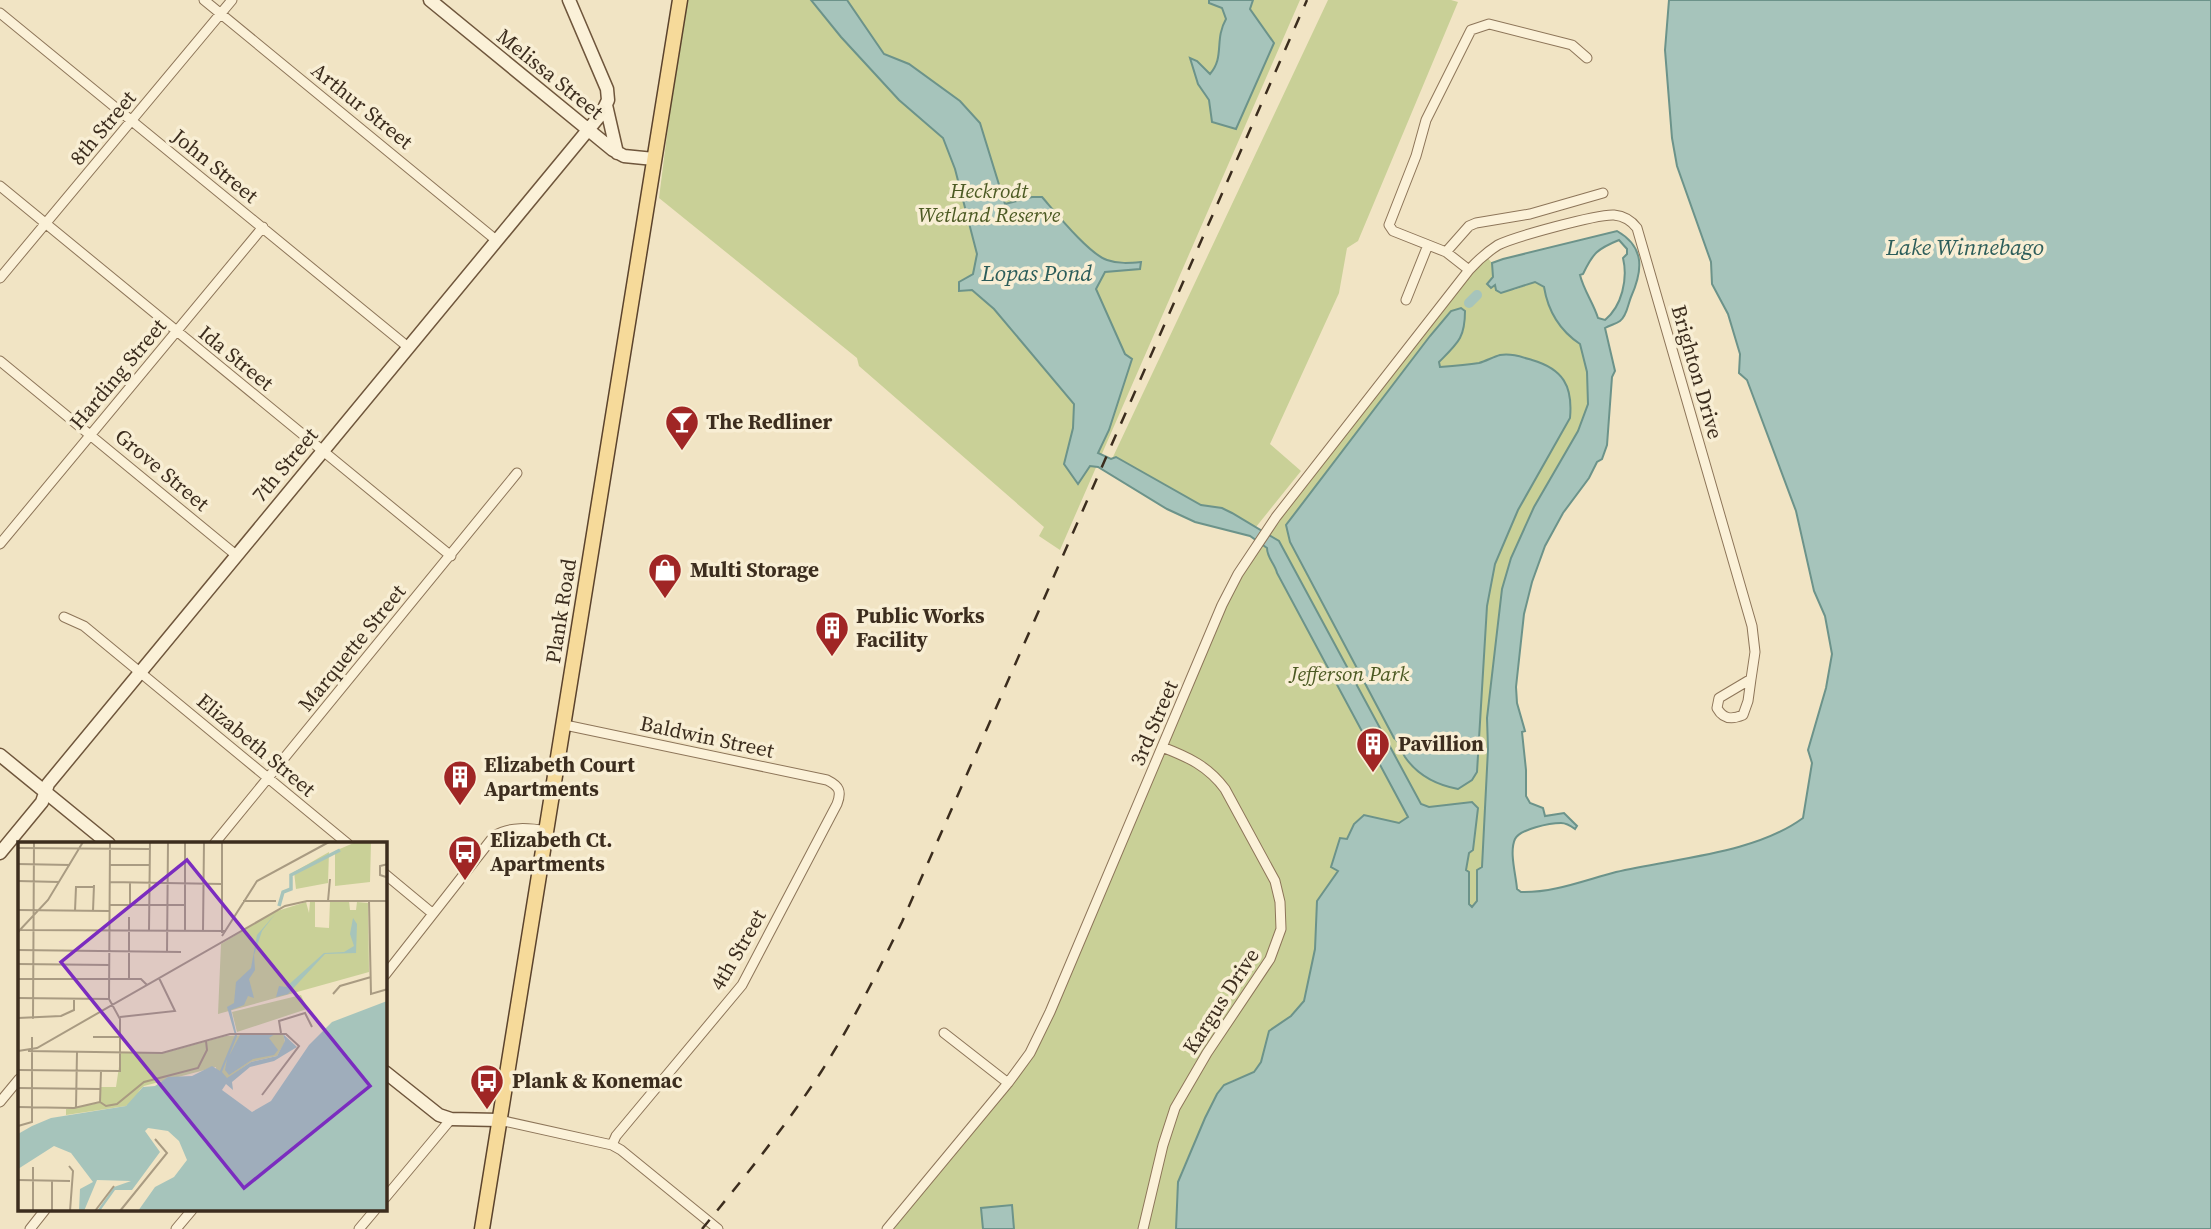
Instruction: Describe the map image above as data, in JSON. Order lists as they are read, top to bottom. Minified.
{"streets":{"main road":["Plank Road"],"street":["Melissa Street","Arthur Street","8th Street","John Street","Ida Street","Brighton Drive","Harding Street","7th Street","Grove Street","Marquette Street","3rd Street","Baldwin Street","Elizabeth Street","4th Street","Kargus Drive"]},"crossings":[["Melissa Street","7th Street"],["Arthur Street","8th Street"],["Arthur Street","7th Street"],["8th Street","John Street"],["8th Street","Ida Street"],["John Street","Harding Street"],["John Street","7th Street"],["Ida Street","Harding Street"],["Ida Street","7th Street"],["Ida Street","Marquette Street"],["Brighton Drive","3rd Street"],["Harding Street","Grove Street"],["7th Street","Grove Street"],["7th Street","Elizabeth Street"],["Plank Road","Baldwin Street"],["Marquette Street","Elizabeth Street"],["3rd Street","Kargus Drive"],["Baldwin Street","4th Street"]],"water":["Lake Winnebago","Lopas Pond"],"parks":["Heckrodt Wetland Reserve","Jefferson Park"],"places":{"bar":["The Redliner"],"shop":["Multi Storage"],"building":["Public Works Facility","Pavillion","Elizabeth Court Apartments"],"bus stop":["Elizabeth Ct. Apartments","Plank & Konemac"]}}
